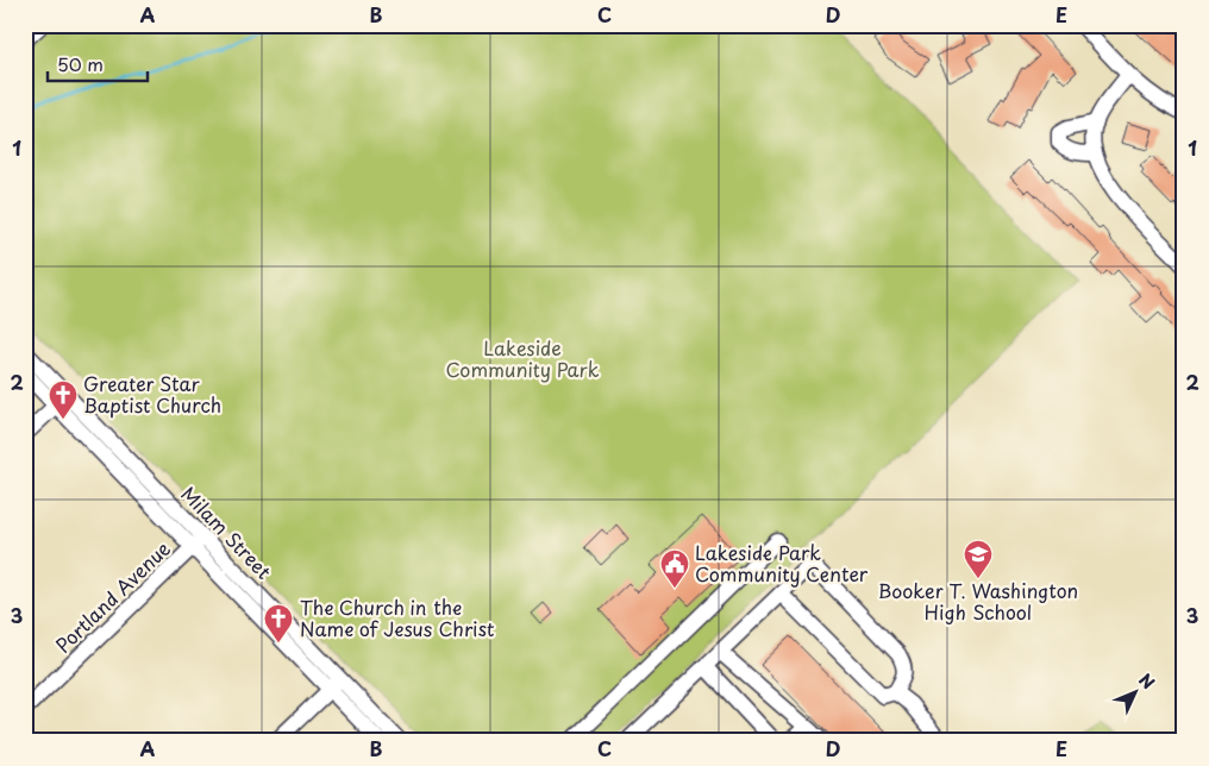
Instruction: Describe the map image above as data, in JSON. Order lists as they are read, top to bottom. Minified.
{"streets":{"street":["Milam Street","Portland Avenue"]},"crossings":[["Milam Street","Portland Avenue"]],"parks":["Lakeside Community Park"],"places":{"church":["Greater Star Baptist Church","The Church in the Name of Jesus Christ"],"school or university":["Booker T. Washington High School"],"public building":["Lakeside Park Community Center"]},"scale_bar":"50 m","north":"top right","grid":{"columns":["A","B","C","D","E"],"rows":["1","2","3"]}}
